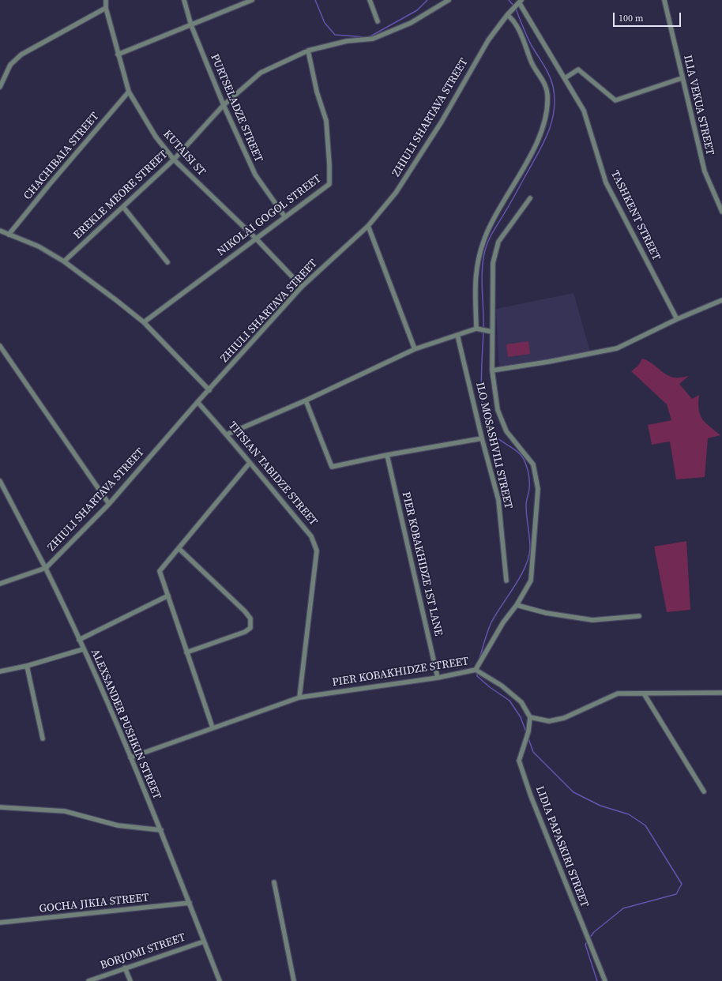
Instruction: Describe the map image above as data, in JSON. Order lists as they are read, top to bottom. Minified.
{"streets":{"street":["ILIA VEKUA STREET","PURTSELADZE STREET","ZHIULI SHARTAVA STREET","KUTAISI ST","CHACHIBAIA STREET","EREKLE MEORE STREET","NIKOLAI GOGOL STREET","TASHKENT STREET","ILO MOSASHVILI STREET","TITSIAN TABIDZE STREET","PIER KOBAKHIDZE 1ST LANE","PIER KOBAKHIDZE STREET","ALEXSANDER PUSHKIN STREET","LIDIA PAPASKIRI STREET","GOCHA JIKIA STREET","BORJOMI STREET"]},"crossings":[["PURTSELADZE STREET","EREKLE MEORE STREET"],["PURTSELADZE STREET","NIKOLAI GOGOL STREET"],["ZHIULI SHARTAVA STREET","KUTAISI ST"],["ZHIULI SHARTAVA STREET","TASHKENT STREET"],["ZHIULI SHARTAVA STREET","TITSIAN TABIDZE STREET"],["ZHIULI SHARTAVA STREET","ALEXSANDER PUSHKIN STREET"],["KUTAISI ST","CHACHIBAIA STREET"],["KUTAISI ST","EREKLE MEORE STREET"],["KUTAISI ST","NIKOLAI GOGOL STREET"],["EREKLE MEORE STREET","NIKOLAI GOGOL STREET"],["TITSIAN TABIDZE STREET","PIER KOBAKHIDZE STREET"],["PIER KOBAKHIDZE 1ST LANE","PIER KOBAKHIDZE STREET"],["PIER KOBAKHIDZE STREET","ALEXSANDER PUSHKIN STREET"],["ALEXSANDER PUSHKIN STREET","GOCHA JIKIA STREET"],["ALEXSANDER PUSHKIN STREET","BORJOMI STREET"]],"scale_bar":"100 m"}
